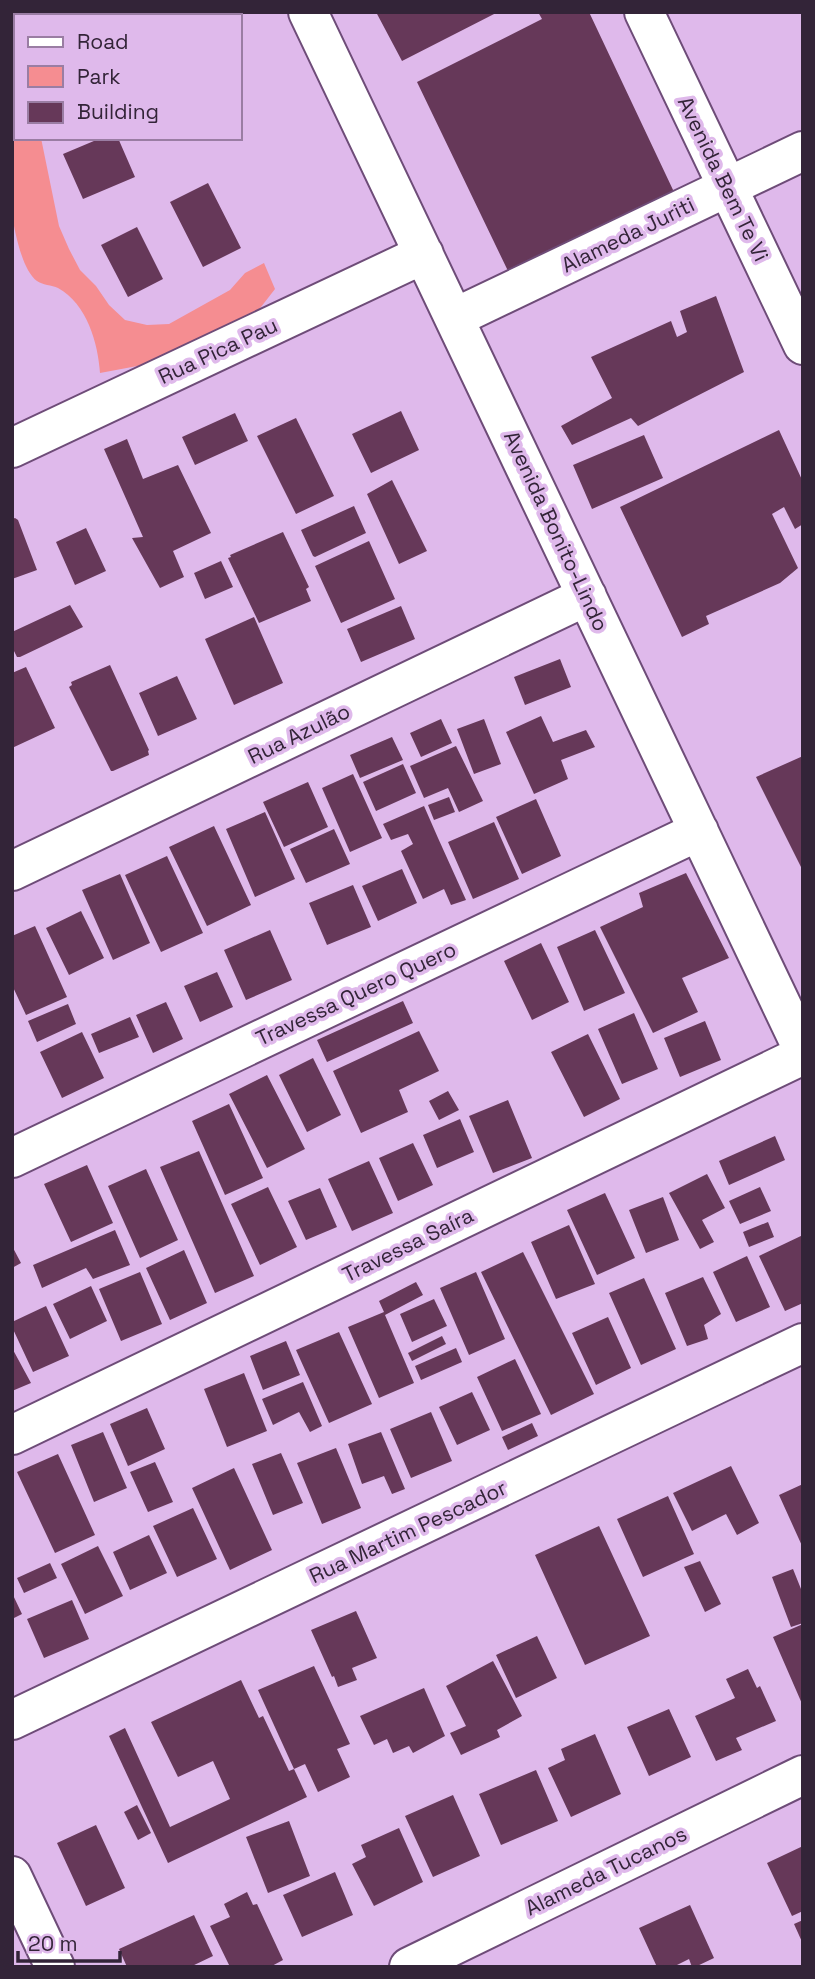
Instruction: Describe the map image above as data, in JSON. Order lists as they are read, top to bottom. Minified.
{"streets":{"street":["Avenida Bem Te Vi","Alameda Juriti","Rua Pica Pau","Avenida Bonito-Lindo","Rua Azulão","Travessa Quero Quero","Travessa Saíra","Rua Martim Pescador","Alameda Tucanos"]},"crossings":[["Avenida Bem Te Vi","Alameda Juriti"],["Alameda Juriti","Avenida Bonito-Lindo"],["Rua Pica Pau","Avenida Bonito-Lindo"],["Avenida Bonito-Lindo","Rua Azulão"],["Avenida Bonito-Lindo","Travessa Quero Quero"],["Avenida Bonito-Lindo","Travessa Saíra"]],"legend":["Road","Park","Building"],"scale_bar":"20 m"}
